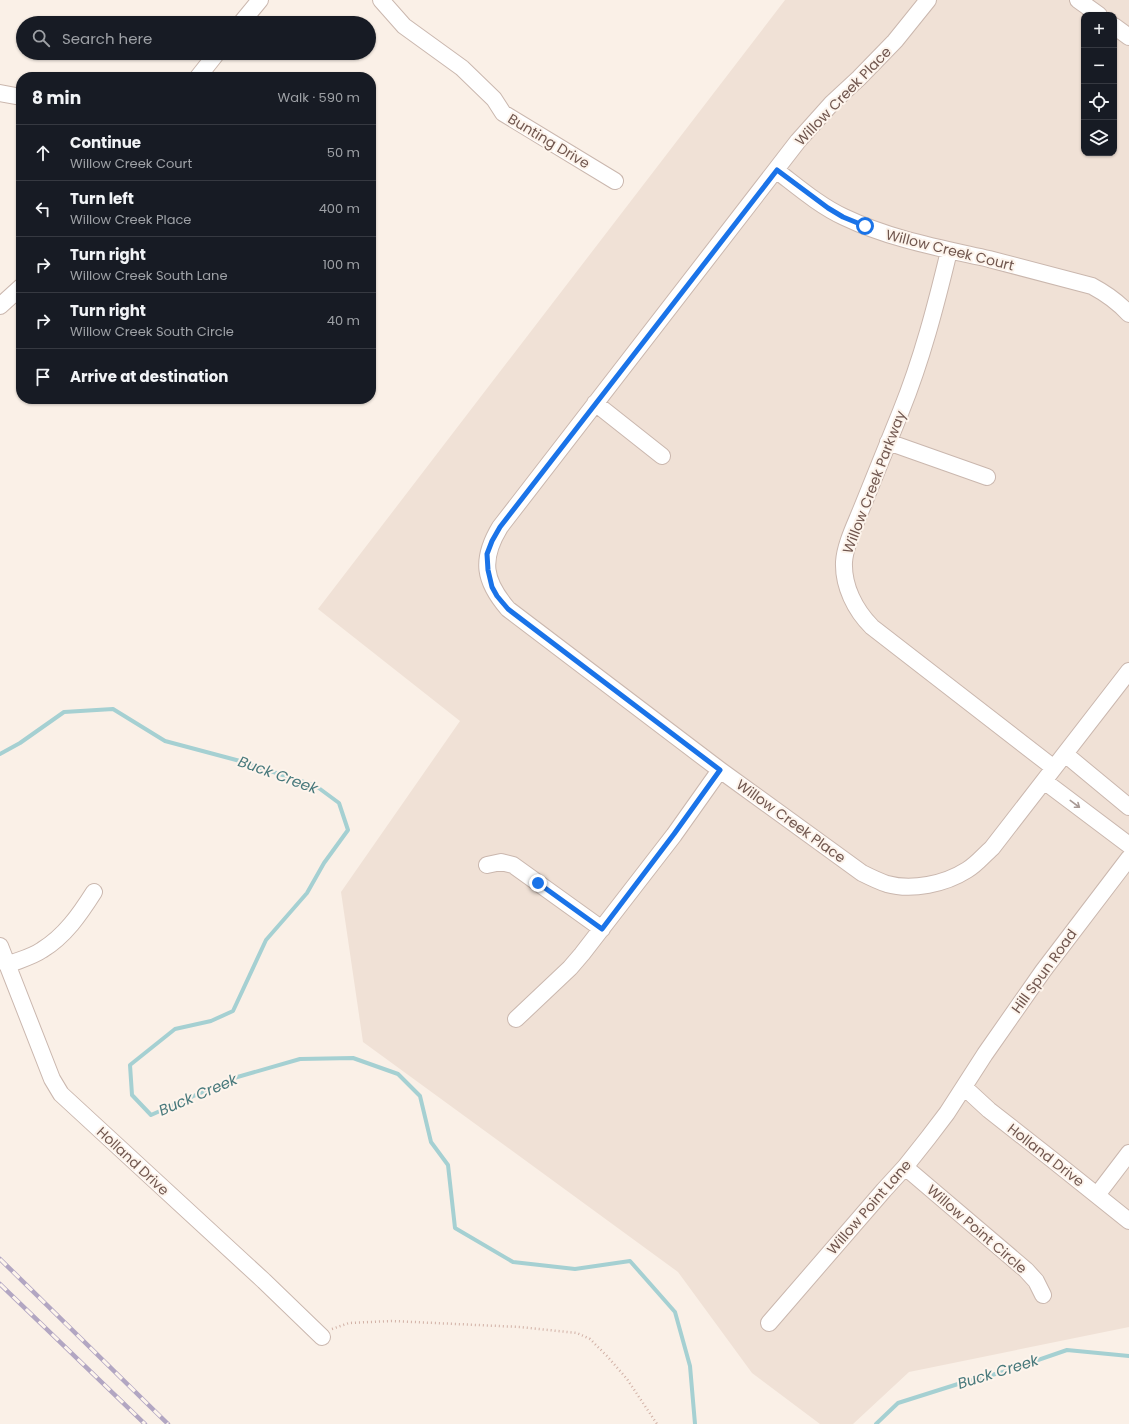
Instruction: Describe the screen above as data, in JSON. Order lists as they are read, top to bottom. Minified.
{"streets":{"street":["Willow Creek Place","Bunting Drive","Willow Creek Court","Willow Creek Parkway","Hill Spun Road","Holland Drive","Willow Point Lane","Willow Point Circle"]},"crossings":[["Willow Creek Place","Willow Creek Court"],["Willow Creek Place","Willow Creek Parkway"],["Willow Creek Court","Willow Creek Parkway"],["Hill Spun Road","Holland Drive"],["Hill Spun Road","Willow Point Lane"],["Holland Drive","Willow Point Lane"],["Willow Point Lane","Willow Point Circle"]],"water":["Buck Creek"],"page":{"map_buttons":["+","−"],"search":"Search here","heading":["8 min","Walk · 590 m"],"list":[["Continue","Willow Creek Court","50 m"],["Turn left","Willow Creek Place","400 m"],["Turn right","Willow Creek South Lane","100 m"],["Turn right","Willow Creek South Circle","40 m"],"Arrive at destination"]}}
